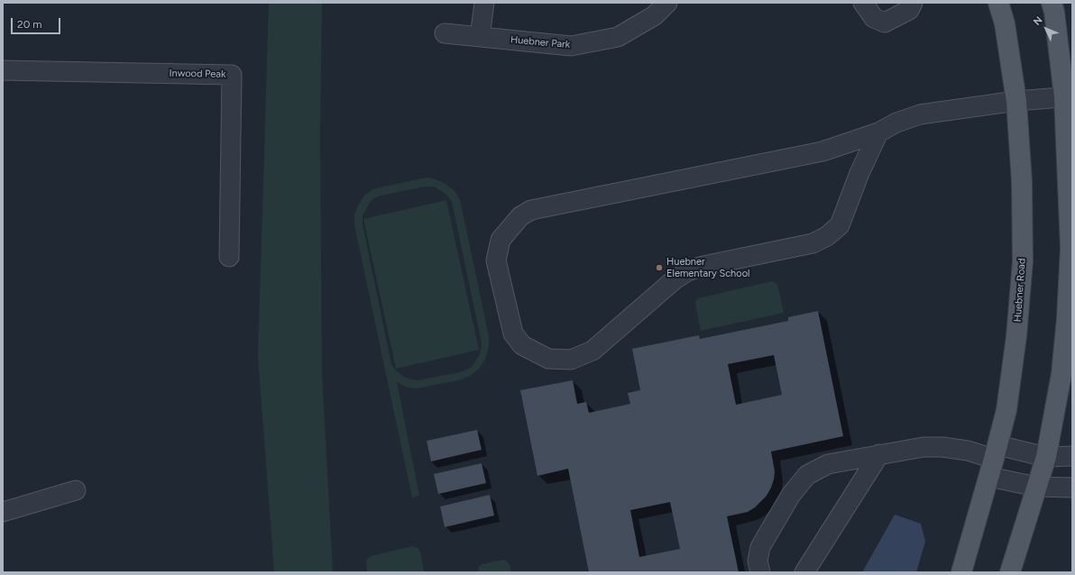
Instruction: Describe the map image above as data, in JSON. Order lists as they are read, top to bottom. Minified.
{"streets":{"main road":["Huebner Road"],"street":["Huebner Park","Inwood Peak"]},"places":["Huebner Elementary School"],"scale_bar":"20 m","north":"top left"}
